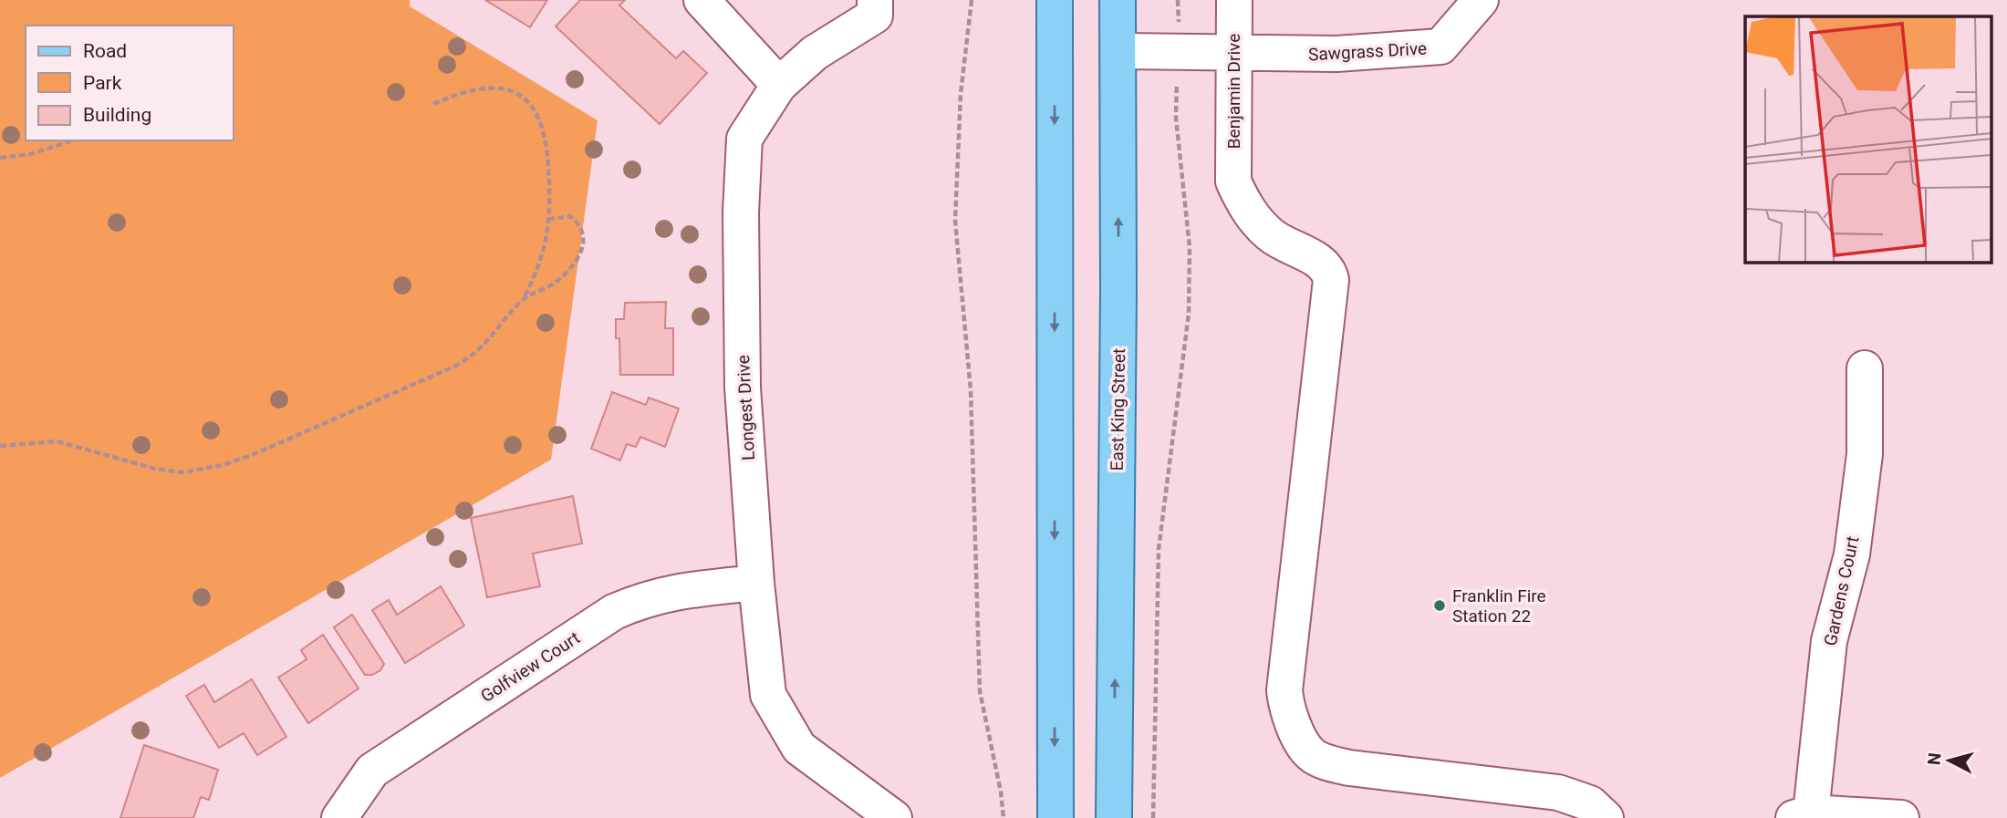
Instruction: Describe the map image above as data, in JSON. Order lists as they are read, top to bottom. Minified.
{"streets":{"main road":["East King Street"],"street":["Sawgrass Drive","Benjamin Drive","Longest Drive","Gardens Court","Golfview Court"]},"crossings":[["Sawgrass Drive","Benjamin Drive"],["Longest Drive","Golfview Court"]],"places":["Franklin Fire Station 22"],"legend":["Road","Park","Building"],"north":"left"}
